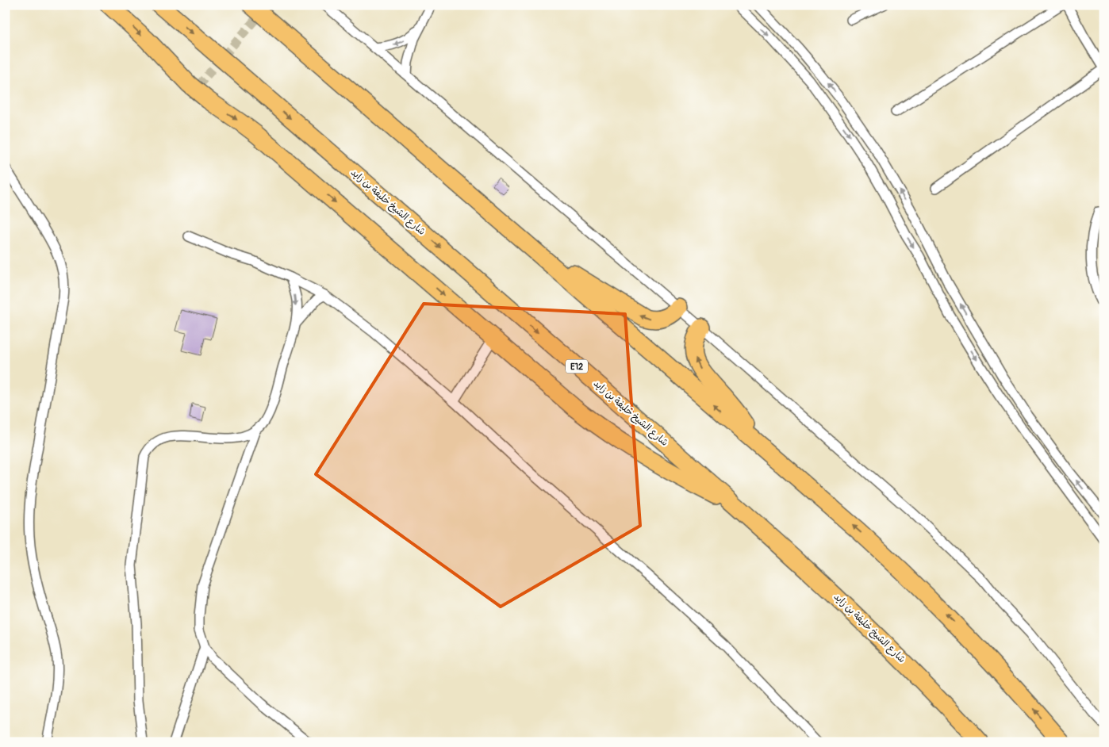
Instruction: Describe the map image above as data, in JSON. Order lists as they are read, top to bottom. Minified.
{"streets":{"highway":["شارع الشيخ خليفة بن زايد","E12"]}}
